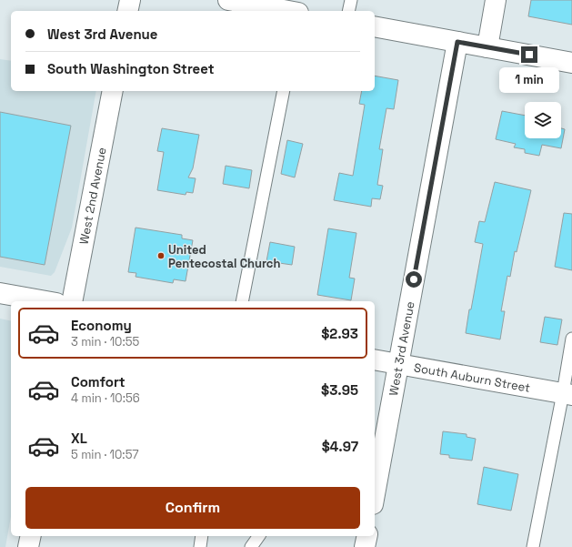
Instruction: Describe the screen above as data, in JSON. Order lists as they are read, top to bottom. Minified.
{"streets":{"street":["West 2nd Avenue","West 3rd Avenue","South Auburn Street"]},"crossings":[["West 3rd Avenue","South Auburn Street"]],"places":["United Pentecostal Church"],"page":{"banner":["West 3rd Avenue","South Washington Street"],"bubble":"1 min","list":[{"name":"Economy","note":"3 min · 10:55","value":"$2.93"},{"name":"Comfort","note":"4 min · 10:56","value":"$3.95"},{"name":"XL","note":"5 min · 10:57","value":"$4.97"}],"buttons":"Confirm"}}
